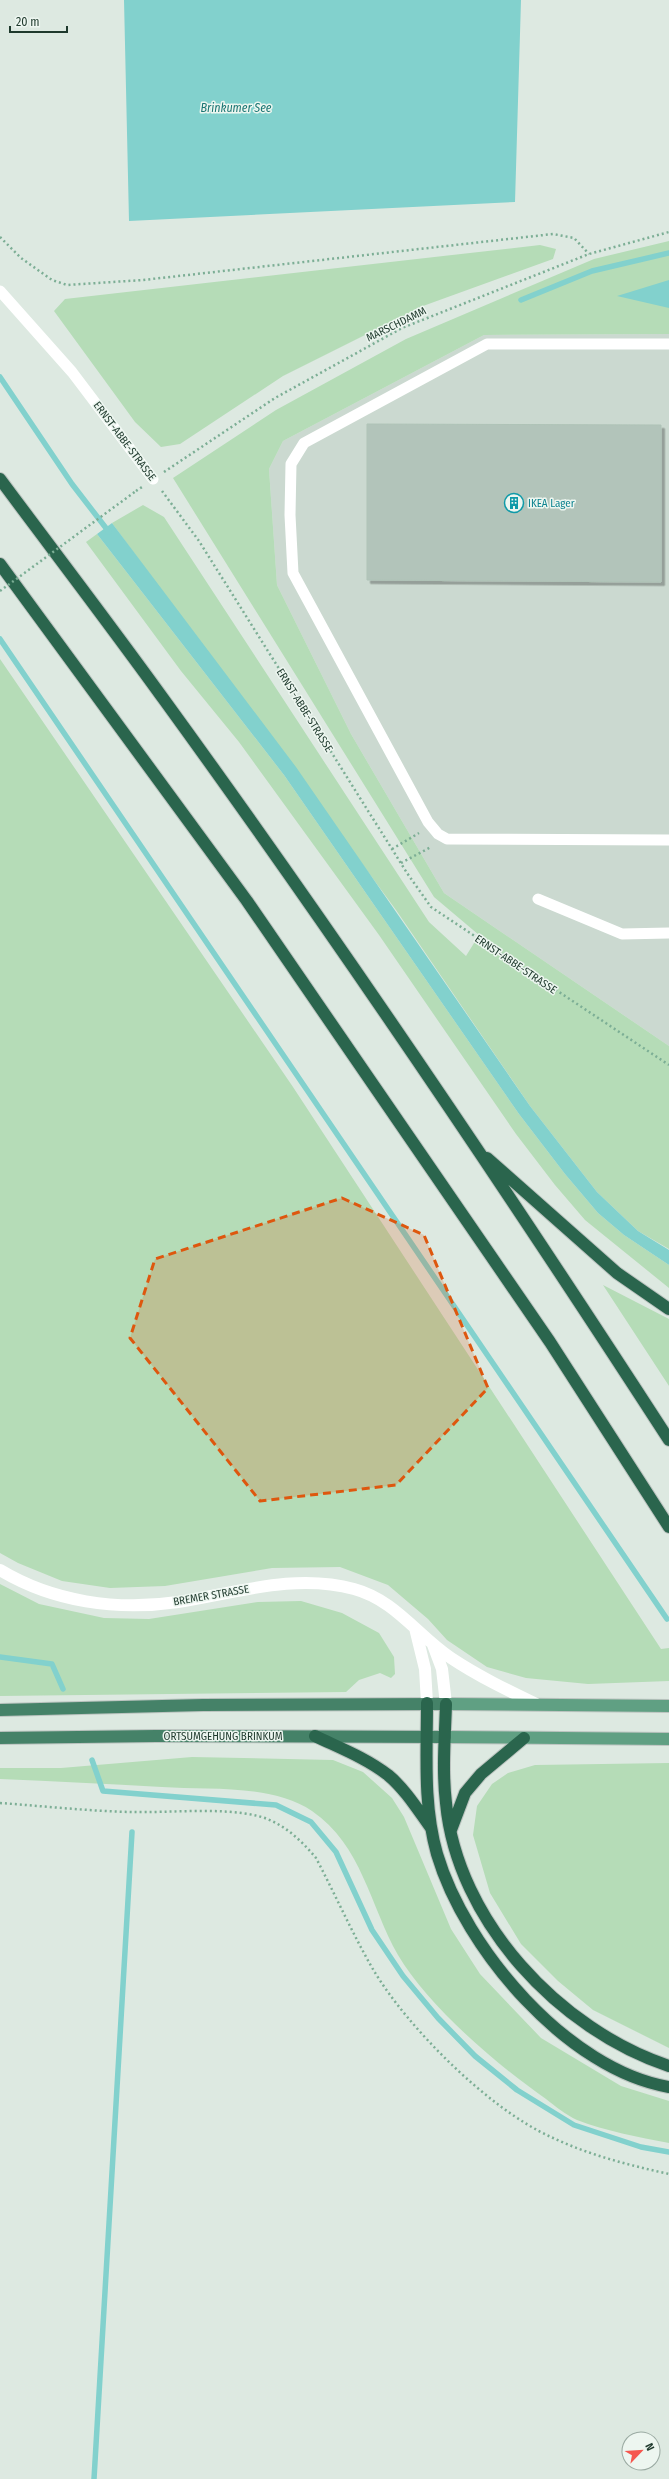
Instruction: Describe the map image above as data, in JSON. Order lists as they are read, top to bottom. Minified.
{"streets":{"highway":["ORTSUMGEHUNG BRINKUM"],"street":["BREMER STRASSE"],"lane":["ERNST-ABBE-STRASSE"],"path":["MARSCHDAMM"]},"crossings":[["MARSCHDAMM","ERNST-ABBE-STRASSE"]],"water":["Brinkumer See"],"places":{"building":["IKEA Lager"]},"scale_bar":"20 m","north":"top right"}
